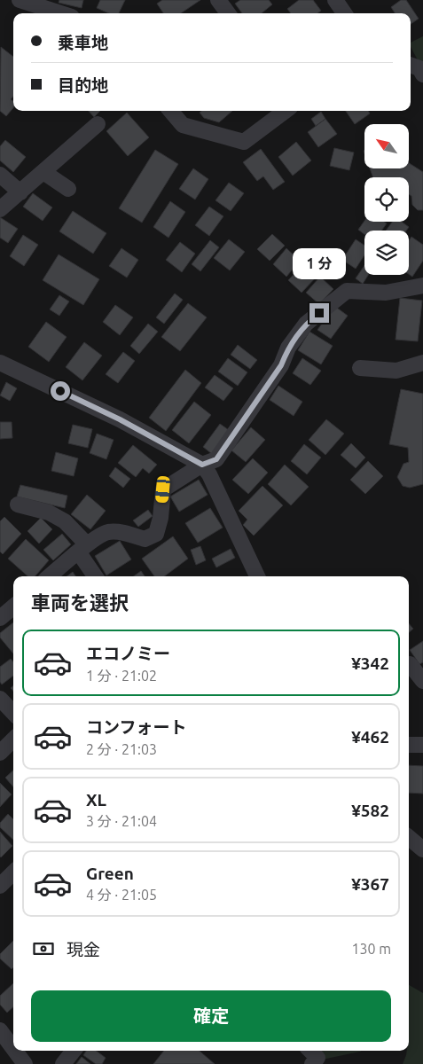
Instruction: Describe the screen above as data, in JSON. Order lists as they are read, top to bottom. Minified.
{"north":"top left","page":{"banner":["乗車地","目的地"],"bubble":"1 分","heading":"車両を選択","list":[{"name":"エコノミー","note":"1 分 · 21:02","value":"¥342"},{"name":"コンフォート","note":"2 分 · 21:03","value":"¥462"},{"name":"XL","note":"3 分 · 21:04","value":"¥582"},{"name":"Green","note":"4 分 · 21:05","value":"¥367"}],"pay":["現金","130 m"],"buttons":"確定"}}
